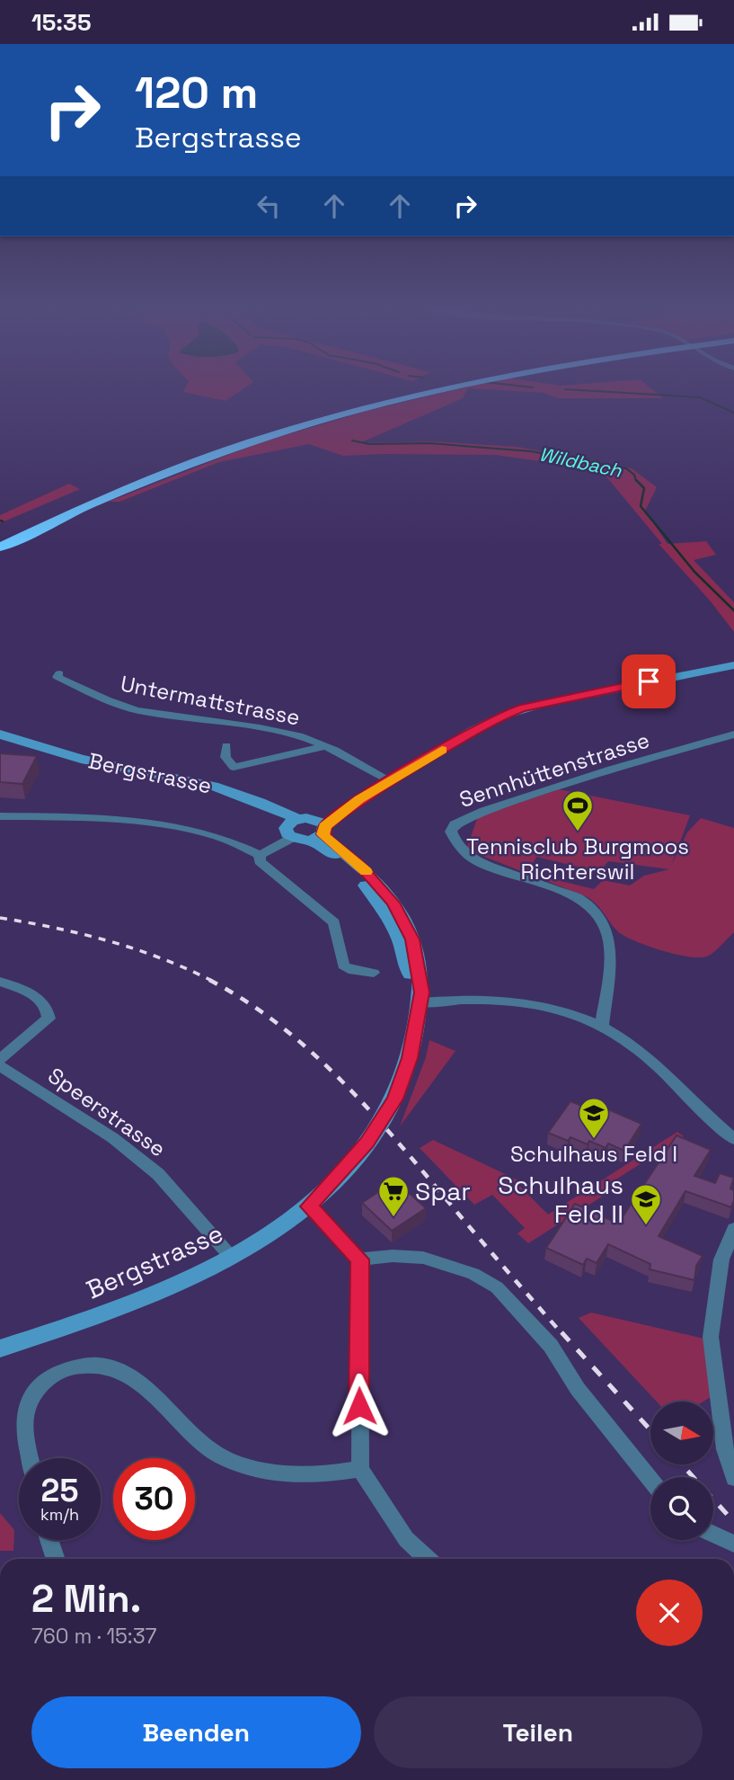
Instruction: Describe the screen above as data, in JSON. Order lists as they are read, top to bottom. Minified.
{"streets":{"main road":["Bergstrasse"],"street":["Untermattstrasse","Sennhüttenstrasse","Speerstrasse"]},"crossings":[["Bergstrasse","Speerstrasse"]],"water":["Wildbach"],"places":{"sports":["Tennisclub Burgmoos Richterswil"],"school or university":["Schulhaus Feld I","Schulhaus Feld II"],"supermarket":["Spar"]},"north":"right","page":{"status":"15:35","turn":["120 m","Bergstrasse"],"speed":"25 km/h","limit":"30","heading":["2 Min.","760 m · 15:37"],"buttons":["Beenden","Teilen"]}}
